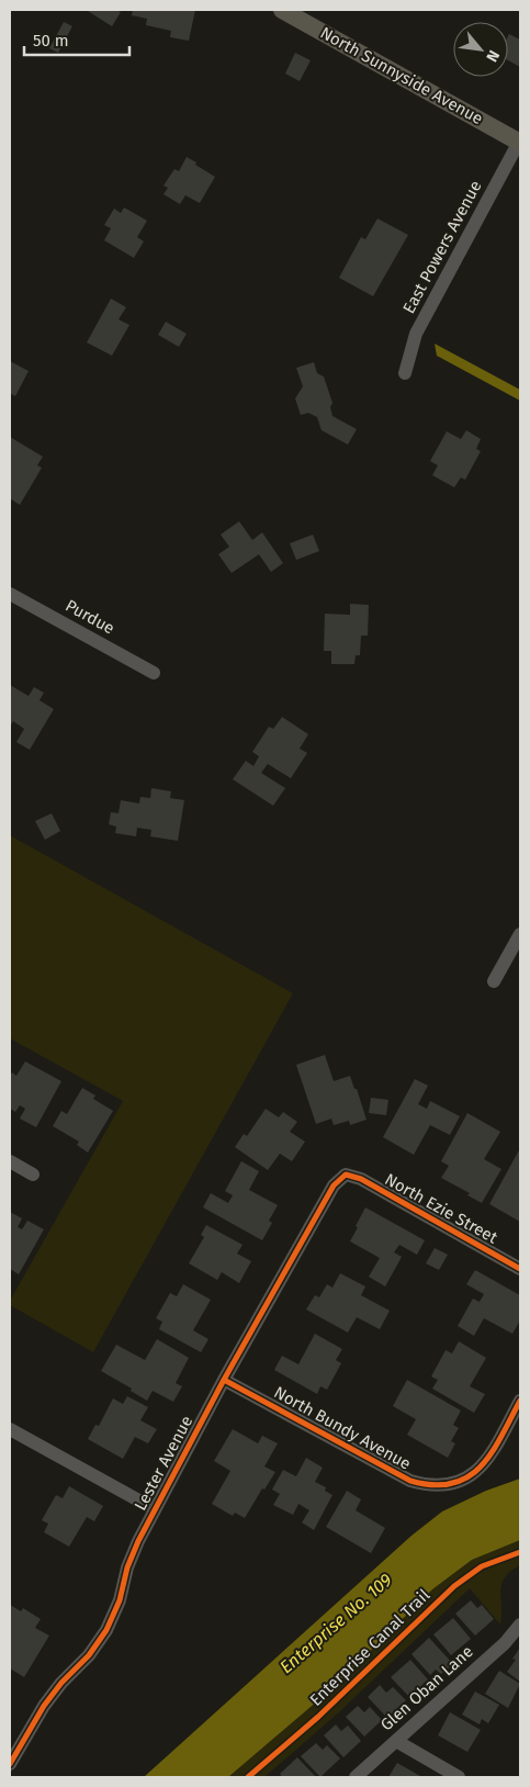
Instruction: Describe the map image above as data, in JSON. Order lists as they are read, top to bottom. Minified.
{"streets":{"main road":["North Sunnyside Avenue"],"street":["East Powers Avenue","Purdue","North Ezie Street","North Bundy Avenue","Lester Avenue","Glen Oban Lane"],"cycle path":["Enterprise Canal Trail"]},"crossings":[["North Sunnyside Avenue","East Powers Avenue"],["North Ezie Street","Lester Avenue"],["North Bundy Avenue","Lester Avenue"]],"water":["Enterprise No. 109"],"scale_bar":"50 m","north":"bottom right"}
